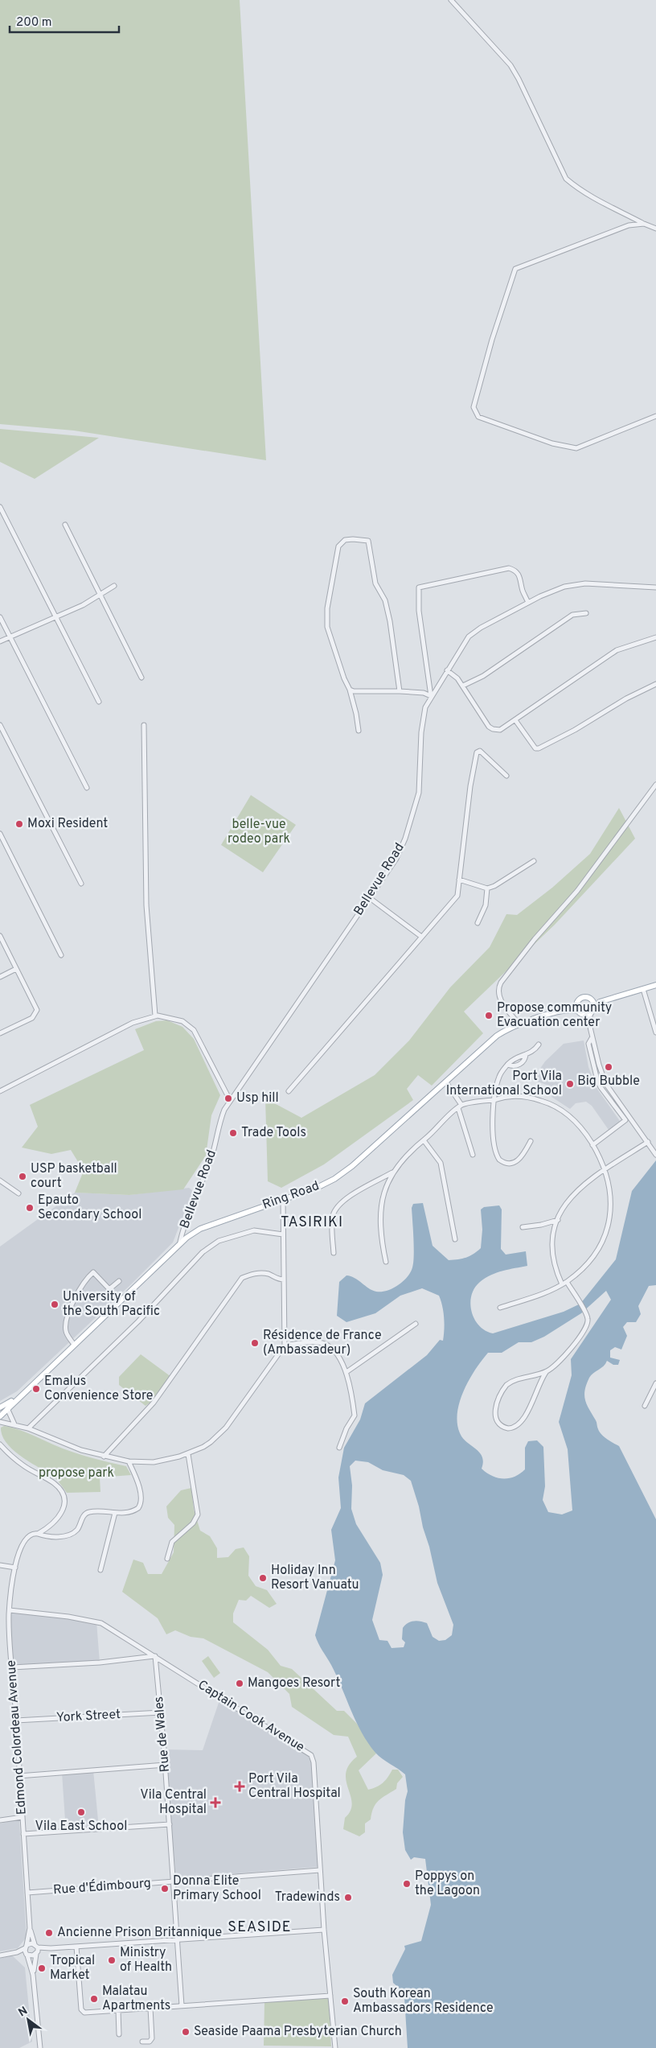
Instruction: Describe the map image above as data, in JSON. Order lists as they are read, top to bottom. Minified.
{"streets":{"main road":["Ring Road"],"street":["Bellevue Road","York Street","Captain Cook Avenue","Rue de Wales","Edmond Colordeau Avenue","Rue d'Édimbourg"]},"crossings":[["Bellevue Road","Ring Road"],["York Street","Rue de Wales"],["York Street","Edmond Colordeau Avenue"],["Captain Cook Avenue","Rue de Wales"],["Captain Cook Avenue","Edmond Colordeau Avenue"],["Captain Cook Avenue","Rue d'Édimbourg"],["Rue de Wales","Rue d'Édimbourg"],["Edmond Colordeau Avenue","Rue d'Édimbourg"]],"districts":["TASIRIKI","SEASIDE"],"parks":["belle-vue rodeo park","propose park"],"places":{"other":["Moxi Resident","Propose community Evacuation center","Big Bubble","Port Vila International School","Usp hill","Trade Tools","USP basketball court","Epauto Secondary School","University of the South Pacific","Résidence de France (Ambassadeur)","Emalus Convenience Store","Holiday Inn Resort Vanuatu","Mangoes Resort","Vila East School","Poppys on the Lagoon","Donna Elite Primary School","Tradewinds","Ancienne Prison Britannique","Ministry of Health","Tropical Market","Malatau Apartments","South Korean Ambassadors Residence","Seaside Paama Presbyterian Church"],"health":["Port Vila Central Hospital","Vila Central Hospital"]},"scale_bar":"200 m","north":"top left"}
